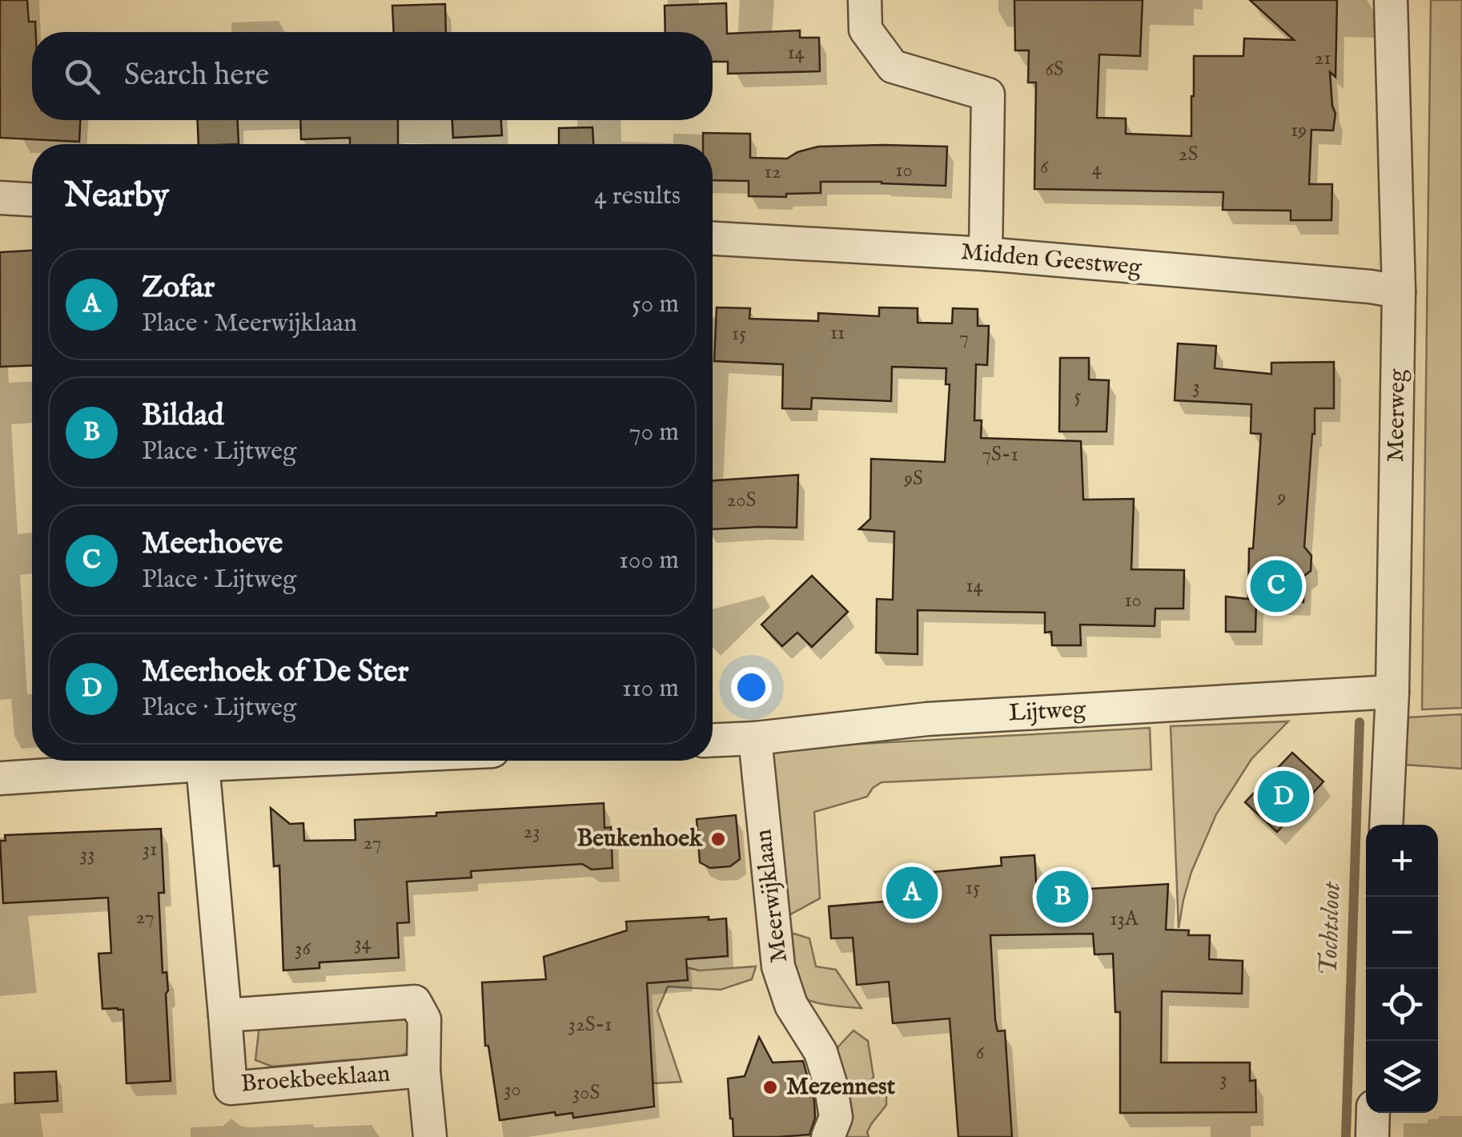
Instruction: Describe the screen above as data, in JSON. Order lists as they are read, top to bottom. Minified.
{"streets":{"street":["Midden Geestweg","Meerweg","Lijtweg","Meerwijklaan","Broekbeeklaan"]},"crossings":[["Midden Geestweg","Meerweg"],["Meerweg","Lijtweg"],["Lijtweg","Meerwijklaan"]],"water":["Tochtsloot"],"places":["Beukenhoek","Mezennest"],"house_numbers":["14","21","6S","19","2S","6","4","10","12","11","15","7","3","5","7S-1","9S","9","20S","14","10","23","27","31","33","15","27","13A","34","36","32S-1","6","3","30","30S"],"page":{"search":"Search here","heading":["Nearby","4 results"],"list":[{"mark":"A","name":"Zofar","note":"Place · Meerwijklaan","value":"50 m"},{"mark":"B","name":"Bildad","note":"Place · Lijtweg","value":"70 m"},{"mark":"C","name":"Meerhoeve","note":"Place · Lijtweg","value":"100 m"},{"mark":"D","name":"Meerhoek of De Ster","note":"Place · Lijtweg","value":"110 m"}],"pins":["C","D","A","B"],"map_buttons":["+","−"]}}
